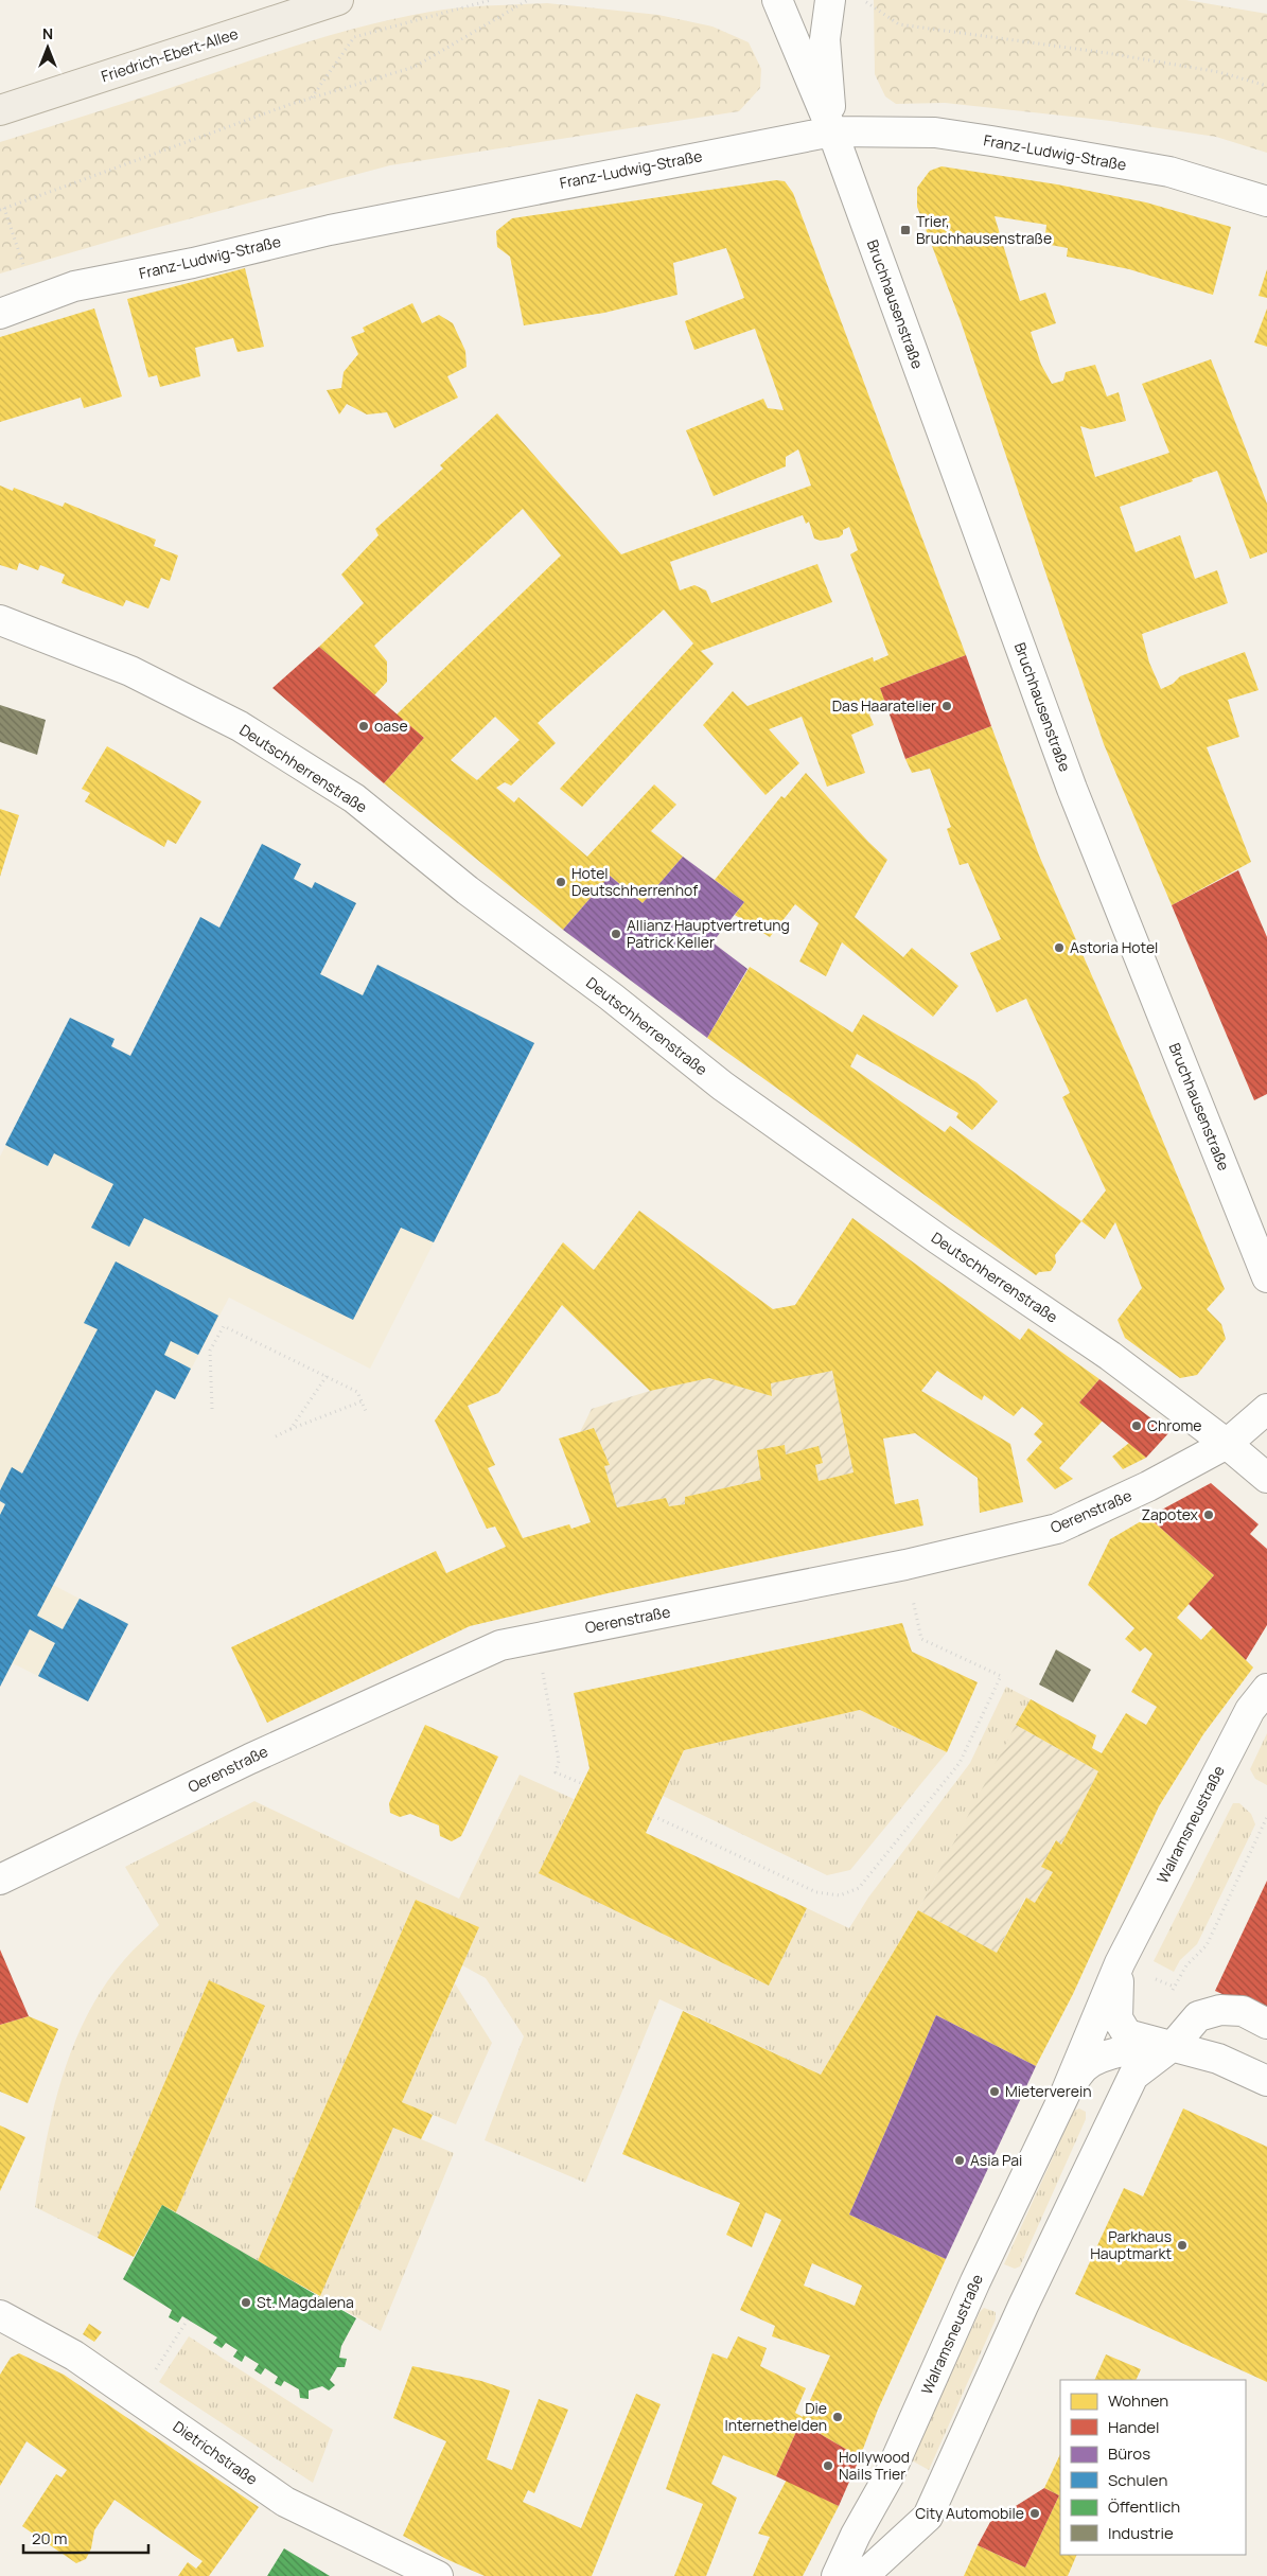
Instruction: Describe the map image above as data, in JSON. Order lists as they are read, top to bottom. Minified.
{"streets":{"main road":["Friedrich-Ebert-Allee"],"street":["Franz-Ludwig-Straße","Bruchhausenstraße","Deutschherrenstraße","Oerenstraße","Walramsneustraße","Dietrichstraße"]},"crossings":[["Franz-Ludwig-Straße","Bruchhausenstraße"],["Deutschherrenstraße","Oerenstraße"]],"places":{"transit":["Trier, Bruchhausenstraße"],"other":["Das Haaratelier","oase","Hotel Deutschherrenhof","Allianz Hauptvertretung Patrick Keller","Astoria Hotel","Chrome","Zapotex","Mieterverein","Asia Pai","Parkhaus Hauptmarkt","St. Magdalena","Die Internethelden","Hollywood Nails Trier","City Automobile"]},"legend":["Wohnen","Handel","Büros","Schulen","Öffentlich","Industrie"],"scale_bar":"20 m","north":"top"}
